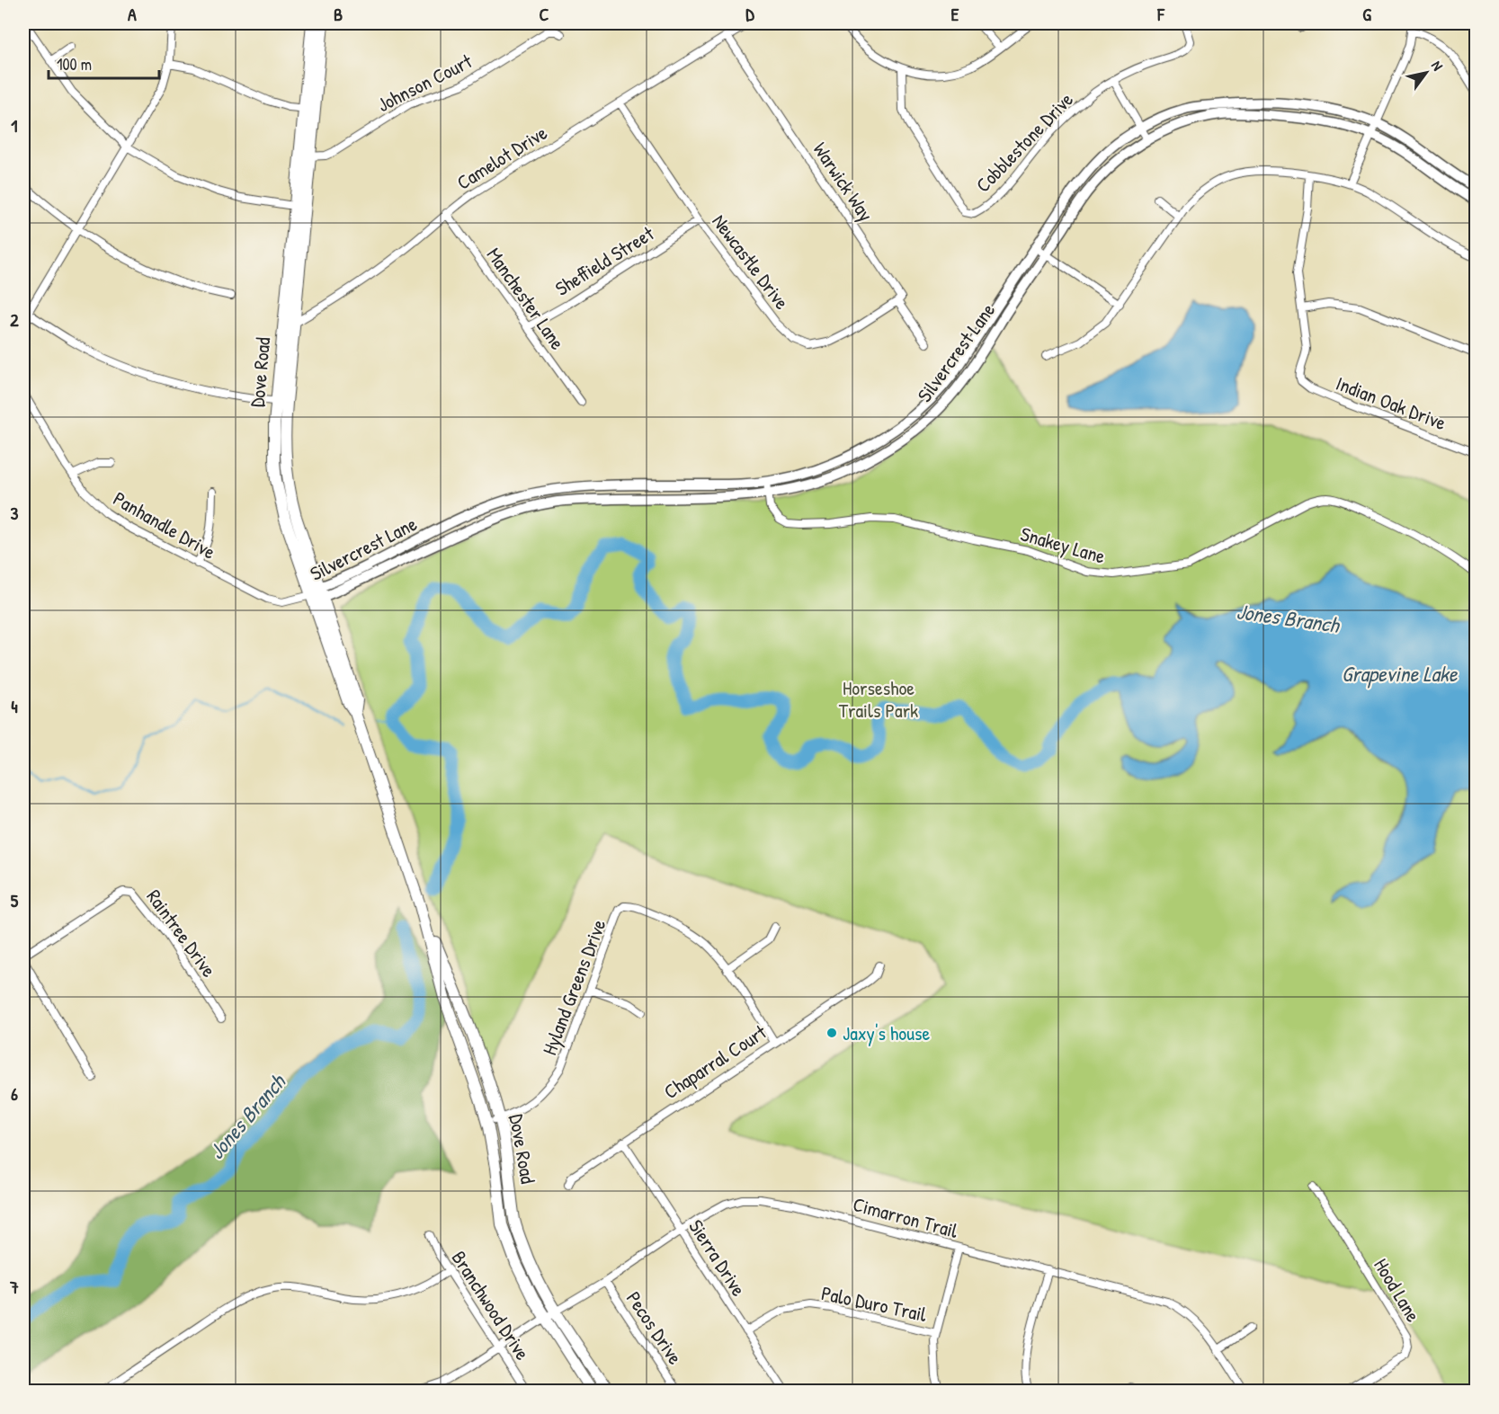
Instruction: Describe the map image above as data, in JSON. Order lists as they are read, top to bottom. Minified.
{"streets":{"main road":["Dove Road"],"street":["Johnson Court","Cobblestone Drive","Camelot Drive","Warwick Way","Sheffield Street","Newcastle Drive","Manchester Lane","Silvercrest Lane","Indian Oak Drive","Panhandle Drive","Snakey Lane","Raintree Drive","Hyland Greens Drive","Chaparral Court","Cimarron Trail","Sierra Drive","Hood Lane","Palo Duro Trail","Branchwood Drive","Pecos Drive"]},"crossings":[["Johnson Court","Dove Road"],["Camelot Drive","Warwick Way"],["Camelot Drive","Newcastle Drive"],["Camelot Drive","Manchester Lane"],["Camelot Drive","Dove Road"],["Warwick Way","Newcastle Drive"],["Sheffield Street","Newcastle Drive"],["Sheffield Street","Manchester Lane"],["Silvercrest Lane","Dove Road"],["Silvercrest Lane","Panhandle Drive"],["Silvercrest Lane","Snakey Lane"],["Dove Road","Panhandle Drive"],["Dove Road","Hyland Greens Drive"],["Dove Road","Cimarron Trail"],["Hyland Greens Drive","Chaparral Court"],["Chaparral Court","Sierra Drive"],["Cimarron Trail","Sierra Drive"],["Cimarron Trail","Branchwood Drive"],["Cimarron Trail","Pecos Drive"],["Sierra Drive","Palo Duro Trail"]],"water":["Jones Branch","Grapevine Lake"],"parks":["Horseshoe Trails Park"],"places":["Jaxy's house"],"scale_bar":"100 m","north":"top right","grid":{"columns":["A","B","C","D","E","F","G"],"rows":["1","2","3","4","5","6","7"]}}
